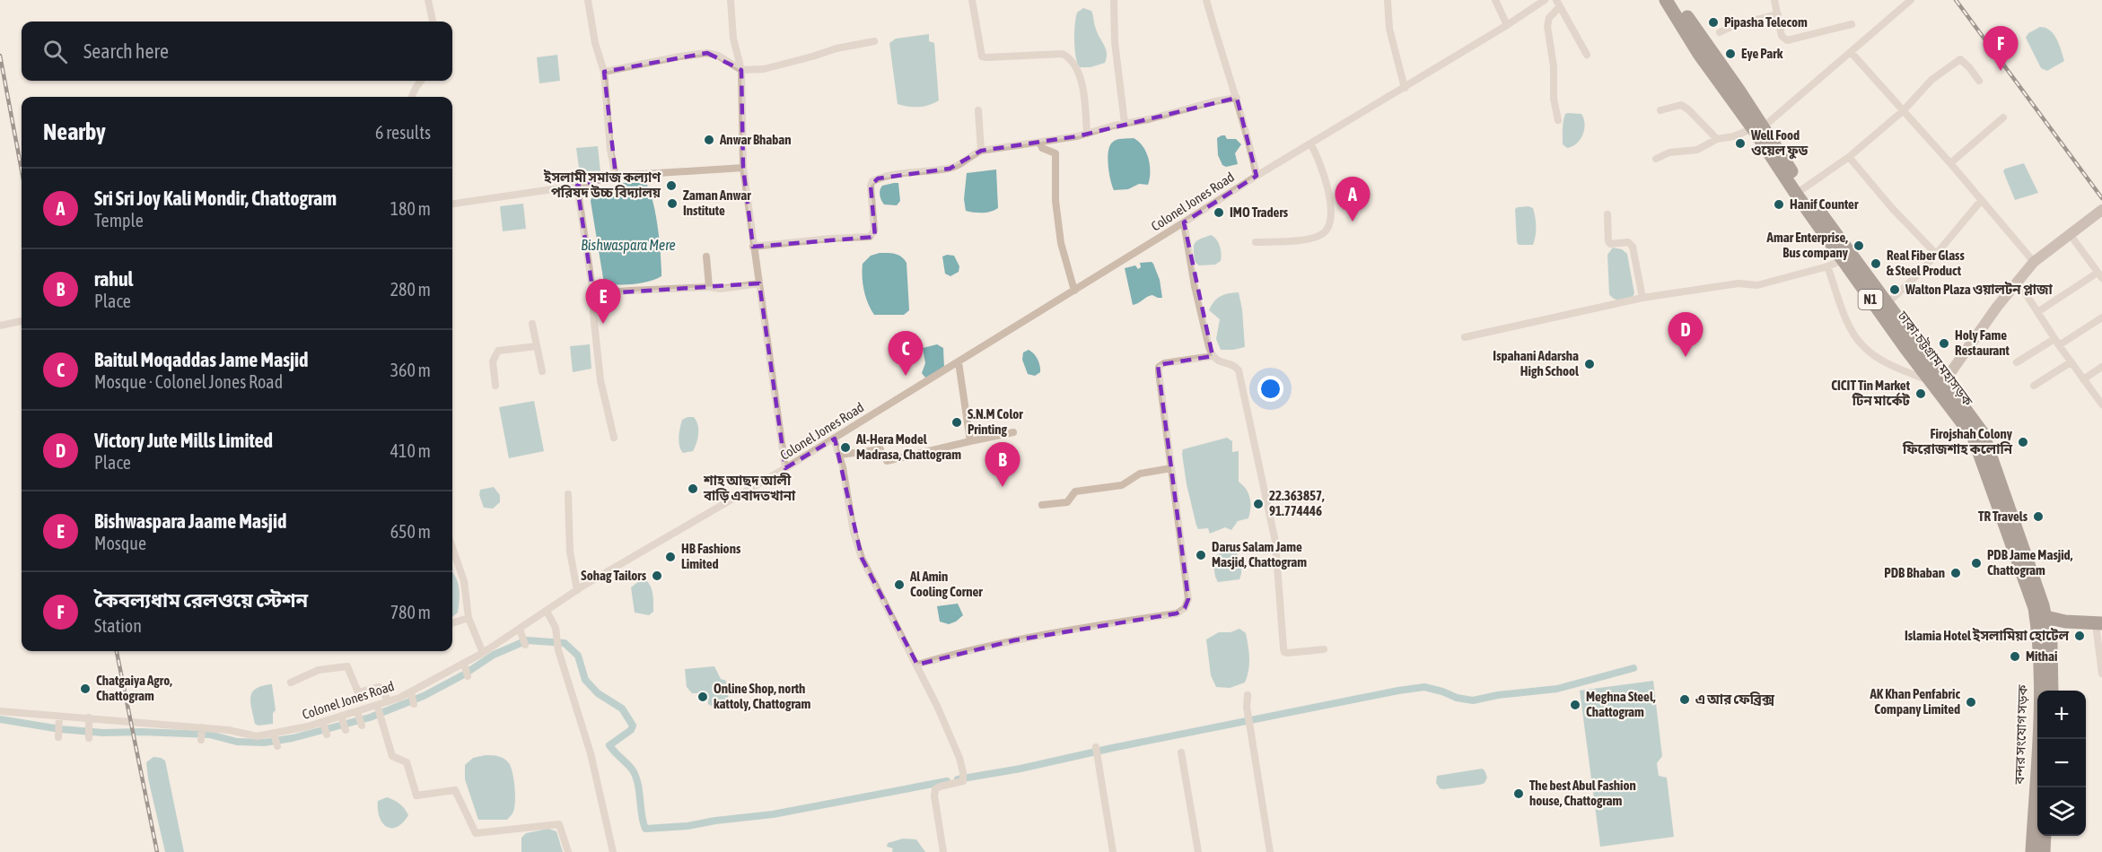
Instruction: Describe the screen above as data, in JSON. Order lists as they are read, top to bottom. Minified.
{"streets":{"highway":["N1","ঢাকা-চট্টগ্রাম মহাসড়ক","বন্দর সংযোগ সড়ক"],"street":["Colonel Jones Road"]},"crossings":[["ঢাকা-চট্টগ্রাম মহাসড়ক","বন্দর সংযোগ সড়ক"]],"water":["Bishwaspara Mere"],"places":["Pipasha Telecom","Eye Park","Anwar Bhaban","Well Food ওয়েল ফুড","ইসলামী সমাজ কল্যাণ পরিষদ উচ্চ বিদ্যালয়","Zaman Anwar Institute","Hanif Counter","IMO Traders","Amar Enterprise, Bus company","Real Fiber Glass & Steel Product","Walton Plaza ওয়ালটন প্লাজা","Holy Fame Restaurant","Ispahani Adarsha High School","CICIT Tin Market টিন মার্কেট","S.N.M Color Printing","Firojshah Colony ফিরোজশাহ কলোনি","Al-Hera Model Madrasa, Chattogram","শাহ আছদ আলী বাড়ি এবাদতখানা","22.363857, 91.774446","TR Travels","Darus Salam Jame Masjid, Chattogram","HB Fashions Limited","PDB Jame Masjid, Chattogram","PDB Bhaban","Sohag Tailors","Al Amin Cooling Corner","Islamia Hotel ইসলামিয়া হোটেল","Mithai","Chatgaiya Agro, Chattogram","Online Shop, north kattoly, Chattogram","এ আর ফেব্রিক্স","AK Khan Penfabric Company Limited","Meghna Steel, Chattogram","The best Abul Fashion house, Chattogram"],"page":{"search":"Search here","pins":["F","A","E","D","C","B"],"heading":["Nearby","6 results"],"list":[{"mark":"A","name":"Sri Sri Joy Kali Mondir, Chattogram","note":"Temple","value":"180 m"},{"mark":"B","name":"rahul","note":"Place","value":"280 m"},{"mark":"C","name":"Baitul Moqaddas Jame Masjid","note":"Mosque · Colonel Jones Road","value":"360 m"},{"mark":"D","name":"Victory Jute Mills Limited","note":"Place","value":"410 m"},{"mark":"E","name":"Bishwaspara Jaame Masjid","note":"Mosque","value":"650 m"},{"mark":"F","name":"কৈবল্যধাম রেলওয়ে স্টেশন","note":"Station","value":"780 m"}],"map_buttons":["+","−"]}}
